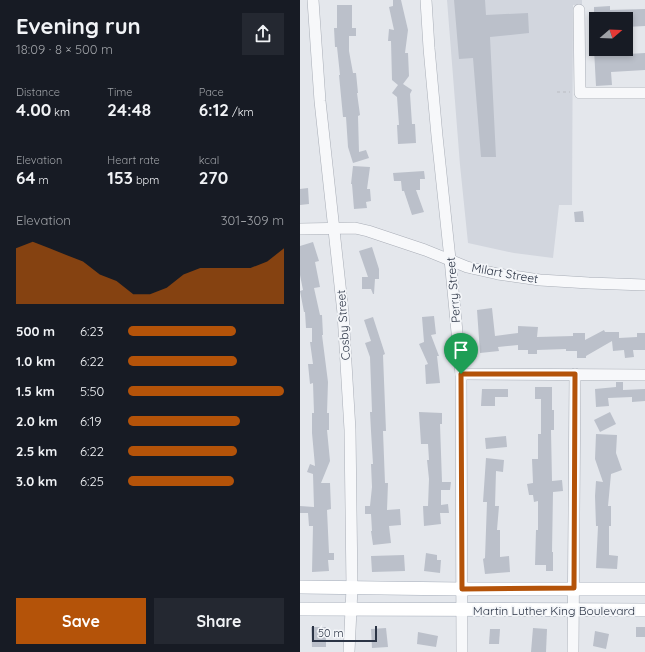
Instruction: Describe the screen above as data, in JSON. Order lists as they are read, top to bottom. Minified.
{"streets":{"main road":["Martin Luther King Boulevard"],"street":["Milart Street","Perry Street","Cosby Street"]},"crossings":[["Milart Street","Perry Street"],["Milart Street","Cosby Street"],["Perry Street","Martin Luther King Boulevard"],["Cosby Street","Martin Luther King Boulevard"]],"scale_bar":"50 m","north":"right","page":{"heading":["Evening run","18:09 · 8 × 500 m"],"stats":[["Distance","4.00 km"],["Time","24:48"],["Pace","6:12 /km"],["Elevation","64 m"],["Heart rate","153 bpm"],["kcal","270"]],"chart":["Elevation","301–309 m"],"list":[{"name":"500 m","note":"6:23"},{"name":"1.0 km","note":"6:22"},{"name":"1.5 km","note":"5:50"},{"name":"2.0 km","note":"6:19"},{"name":"2.5 km","note":"6:22"},{"name":"3.0 km","note":"6:25"}],"buttons":["Save","Share"],"scale":"50 m"}}
